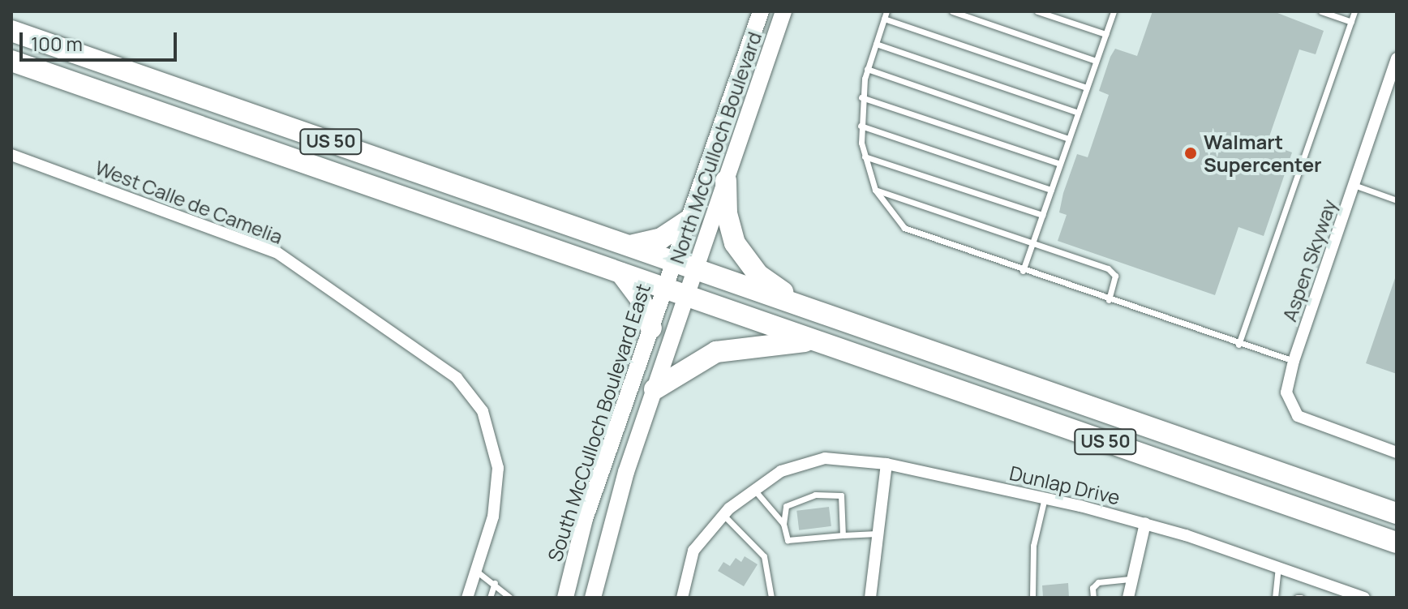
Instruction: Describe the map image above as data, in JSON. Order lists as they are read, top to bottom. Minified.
{"streets":{"highway":["US 50"],"main road":["North McCulloch Boulevard","South McCulloch Boulevard East"],"street":["West Calle de Camelia","Aspen Skyway","Dunlap Drive"]},"crossings":[["US 50","North McCulloch Boulevard"],["US 50","South McCulloch Boulevard East"],["North McCulloch Boulevard","South McCulloch Boulevard East"]],"places":["Walmart Supercenter"],"scale_bar":"100 m"}
